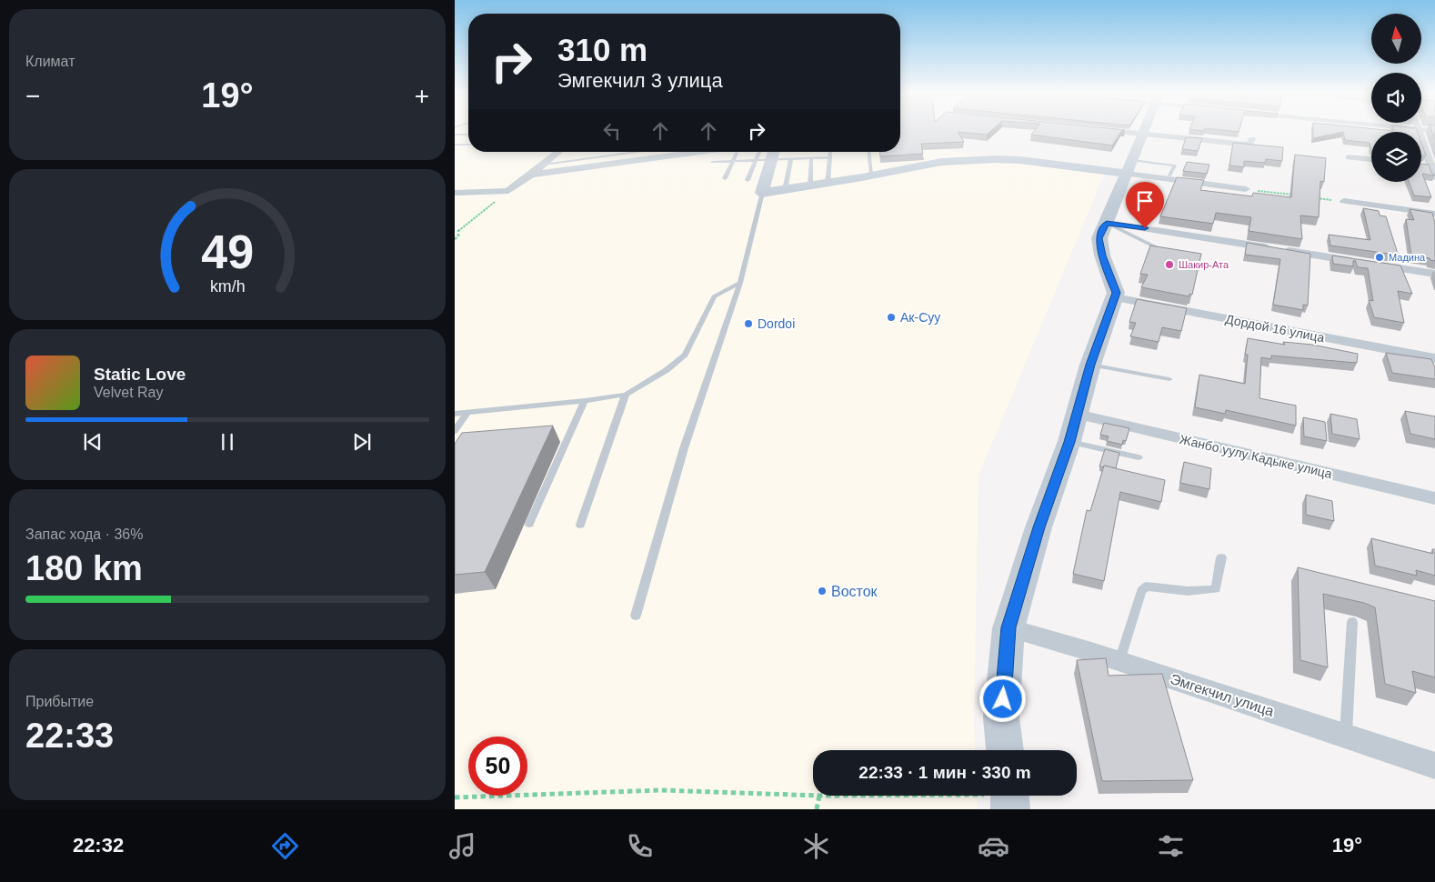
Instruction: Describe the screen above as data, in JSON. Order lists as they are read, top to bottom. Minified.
{"streets":{"street":["Дордой 16 улица","Жанбо уулу Кадыке улица","Эмгекчил улица"]},"places":["Мадина","Шакир-Ата","Ак-Суу","Dordoi","Восток"],"north":"top","page":{"tile":["Климат",["Запас хода · 36%","180 km"],["Прибытие","22:33"]],"turn":["310 m","Эмгекчил 3 улица"],"heat":["−","19°","+"],"song":["Static Love","Velvet Ray"],"limit":"50","trip":"22:33 · 1 мин · 330 m","tabs":["22:32","19°"],"gauge":["49","km/h"]}}
